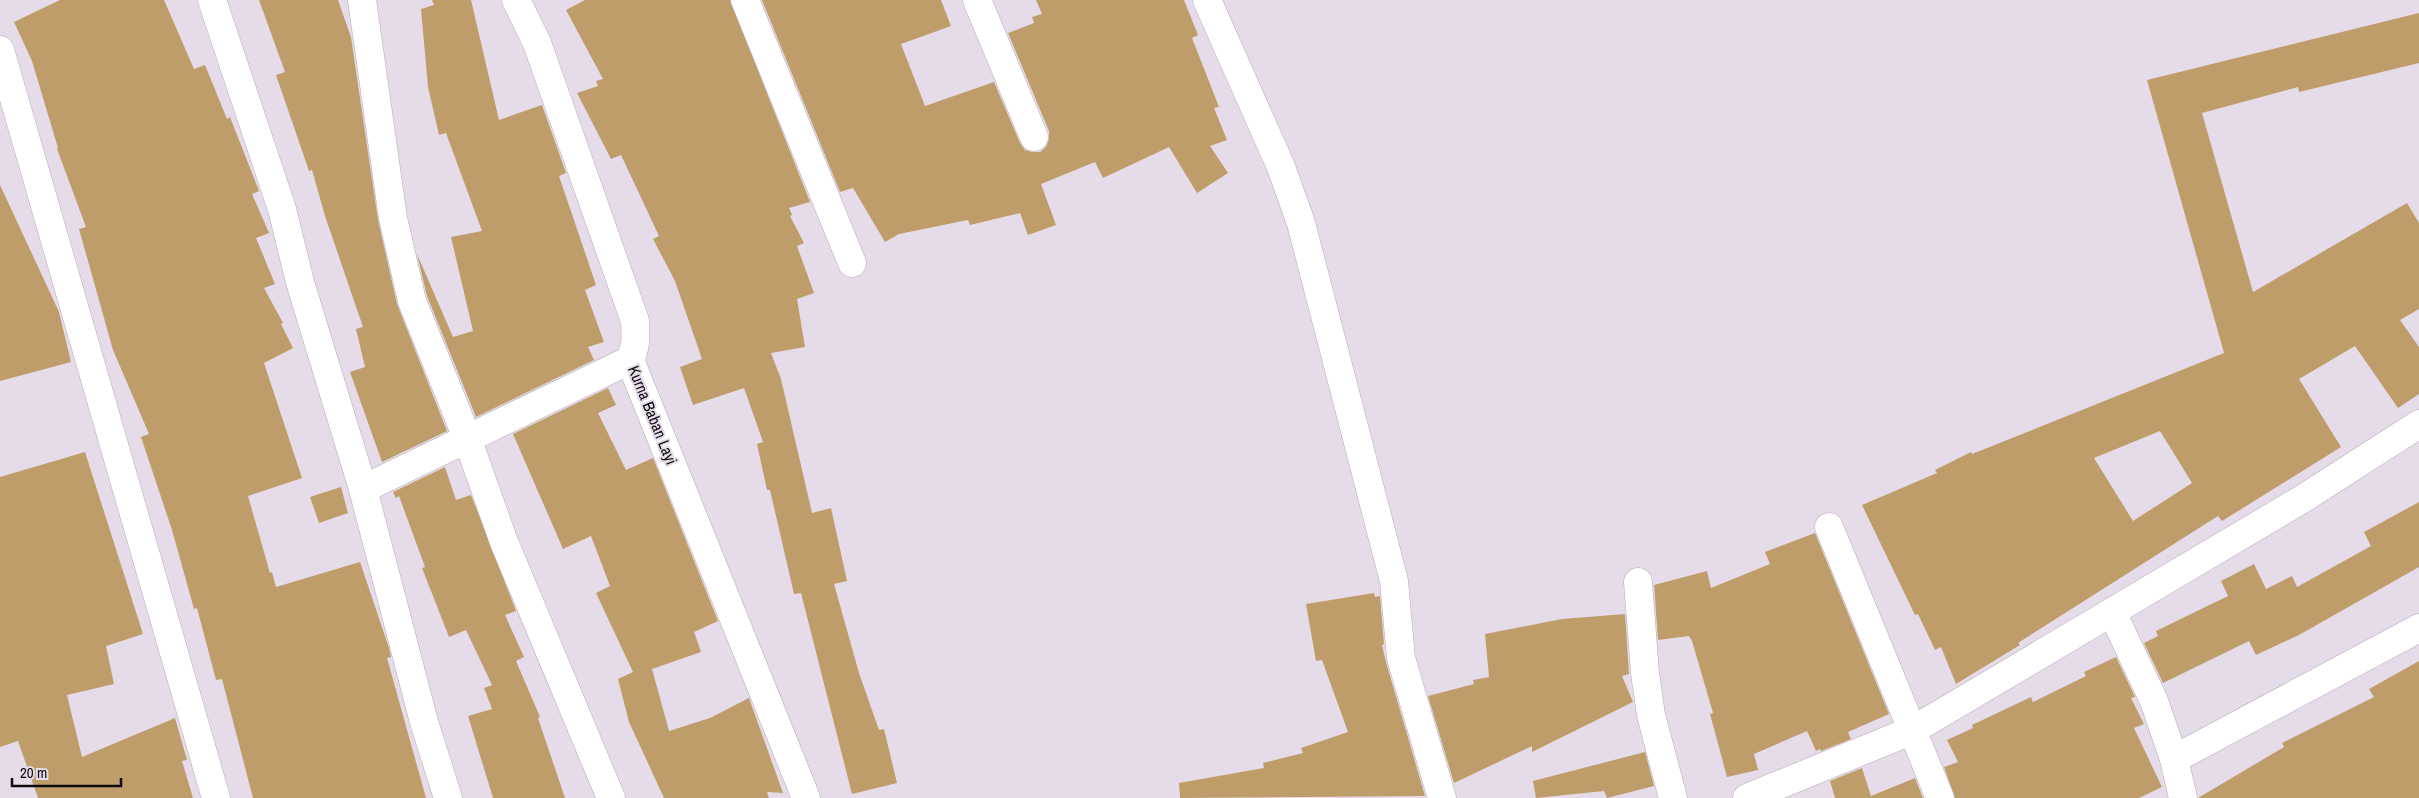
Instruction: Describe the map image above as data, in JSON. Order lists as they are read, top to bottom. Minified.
{"streets":{"street":["Kurna Baban Layi"]},"scale_bar":"20 m"}
